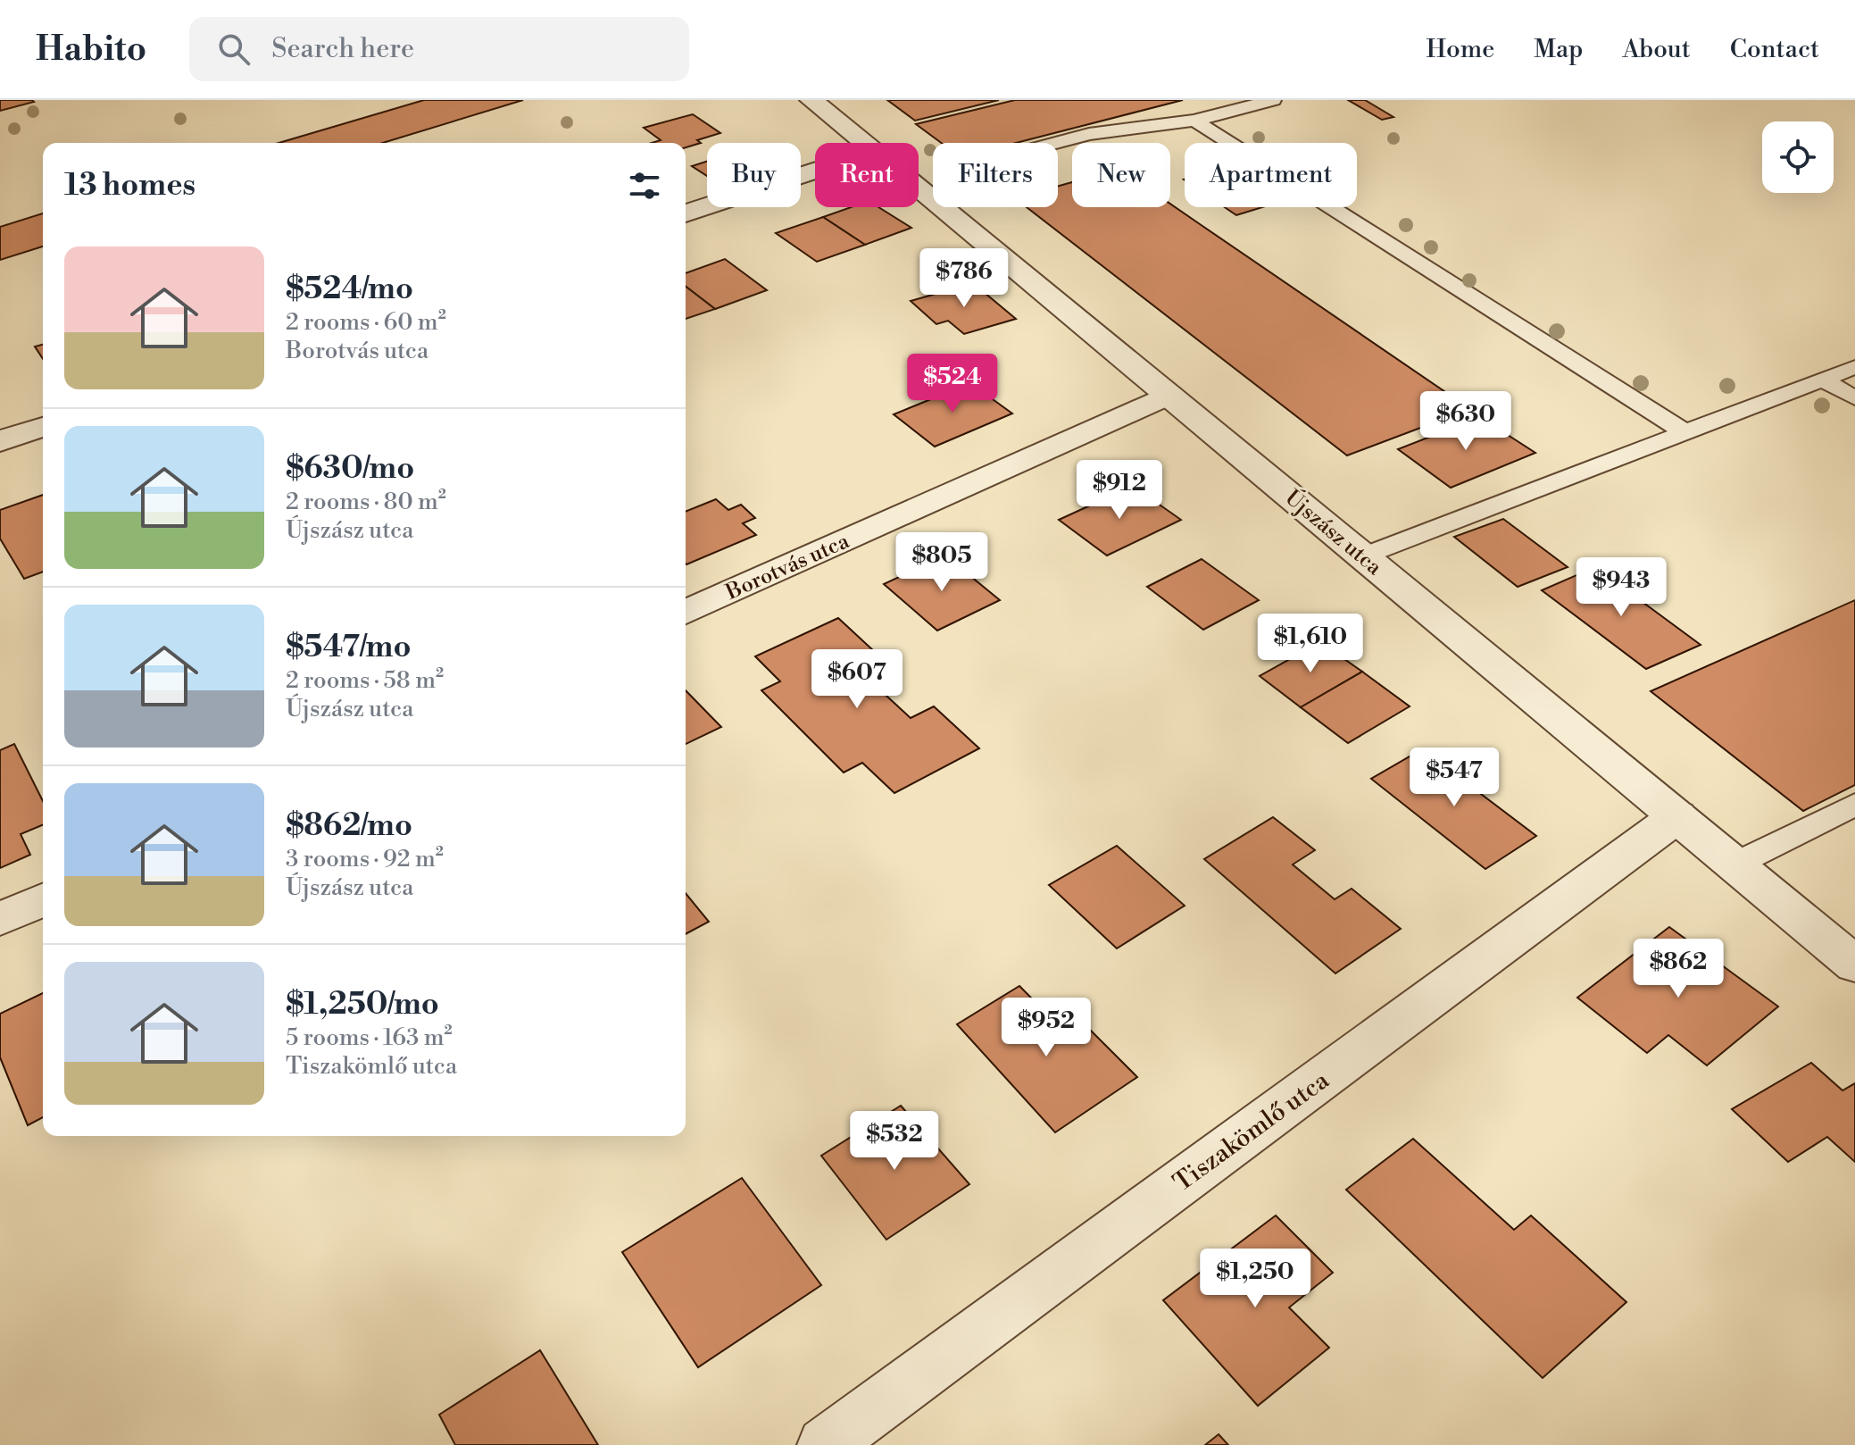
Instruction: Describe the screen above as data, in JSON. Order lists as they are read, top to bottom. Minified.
{"streets":{"street":["Újszász utca","Borotvás utca","Tiszakömlő utca"]},"crossings":[["Újszász utca","Borotvás utca"],["Újszász utca","Tiszakömlő utca"]],"page":{"header":"Habito","search":"Search here","nav":["Home","Map","About","Contact"],"chip":["Buy","Rent","Filters","New","Apartment"],"heading":"13 homes","list":[{"name":"$524/mo","note":"2 rooms · 60 m² · Borotvás utca"},{"name":"$630/mo","note":"2 rooms · 80 m² · Újszász utca"},{"name":"$547/mo","note":"2 rooms · 58 m² · Újszász utca"},{"name":"$862/mo","note":"3 rooms · 92 m² · Újszász utca"},{"name":"$1,250/mo","note":"5 rooms · 163 m² · Tiszakömlő utca"}],"price":["$786","$524","$630","$912","$805","$943","$1,610","$607","$547","$862","$952","$532","$1,250"]}}
